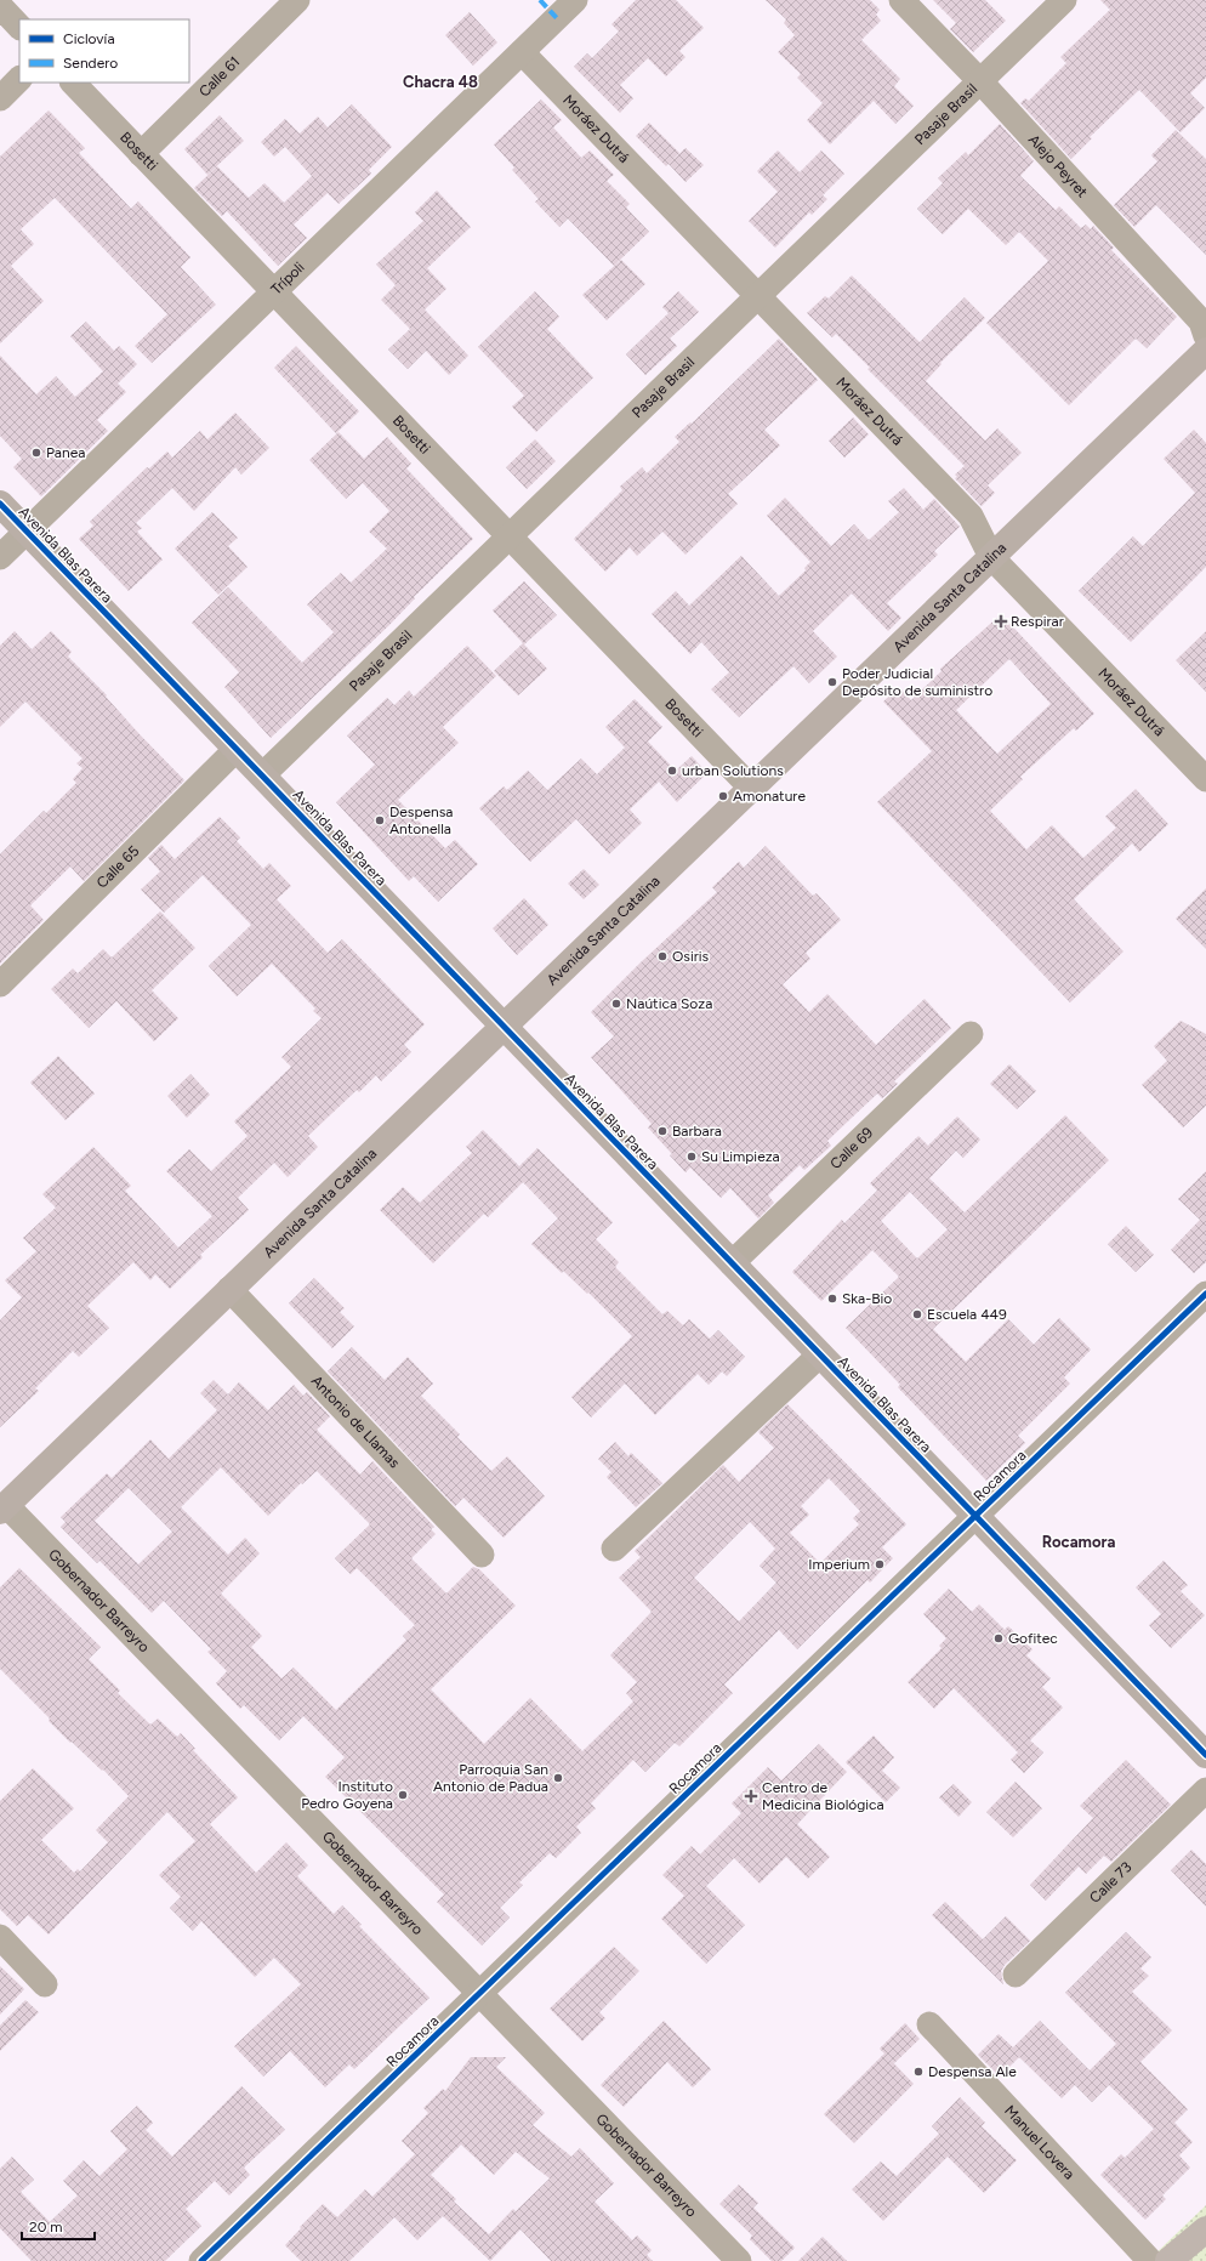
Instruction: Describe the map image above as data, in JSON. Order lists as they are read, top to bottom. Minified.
{"streets":{"main road":["Avenida Blas Parera","Avenida Santa Catalina"],"street":["Calle 61","Pasaje Brasil","Moráez Dutrá","Bosetti","Alejo Peyret","Trípoli","Calle 65","Calle 69","Antonio de Llamas","Rocamora","Gobernador Barreyro","Calle 73","Manuel Lovera"]},"crossings":[["Calle 61","Bosetti"],["Pasaje Brasil","Moráez Dutrá"],["Pasaje Brasil","Bosetti"],["Pasaje Brasil","Alejo Peyret"],["Pasaje Brasil","Avenida Blas Parera"],["Moráez Dutrá","Trípoli"],["Moráez Dutrá","Avenida Santa Catalina"],["Bosetti","Trípoli"],["Bosetti","Avenida Santa Catalina"],["Trípoli","Avenida Blas Parera"],["Avenida Blas Parera","Avenida Santa Catalina"],["Avenida Blas Parera","Calle 65"],["Avenida Blas Parera","Calle 69"],["Avenida Blas Parera","Rocamora"],["Avenida Santa Catalina","Antonio de Llamas"],["Avenida Santa Catalina","Gobernador Barreyro"],["Rocamora","Gobernador Barreyro"]],"districts":["Chacra 48","Rocamora"],"places":{"other":["Panea","Poder Judicial Depósito de suministro","urban Solutions","Amonature","Despensa Antonella","Osiris","Naútica Soza","Barbara","Su Limpieza","Ska-Bio","Escuela 449","Imperium","Gofitec","Parroquia San Antonio de Padua","Instituto Pedro Goyena","Despensa Ale"],"health":["Respirar","Centro de Medicina Biológica"]},"legend":["Ciclovía","Sendero"],"scale_bar":"20 m"}
